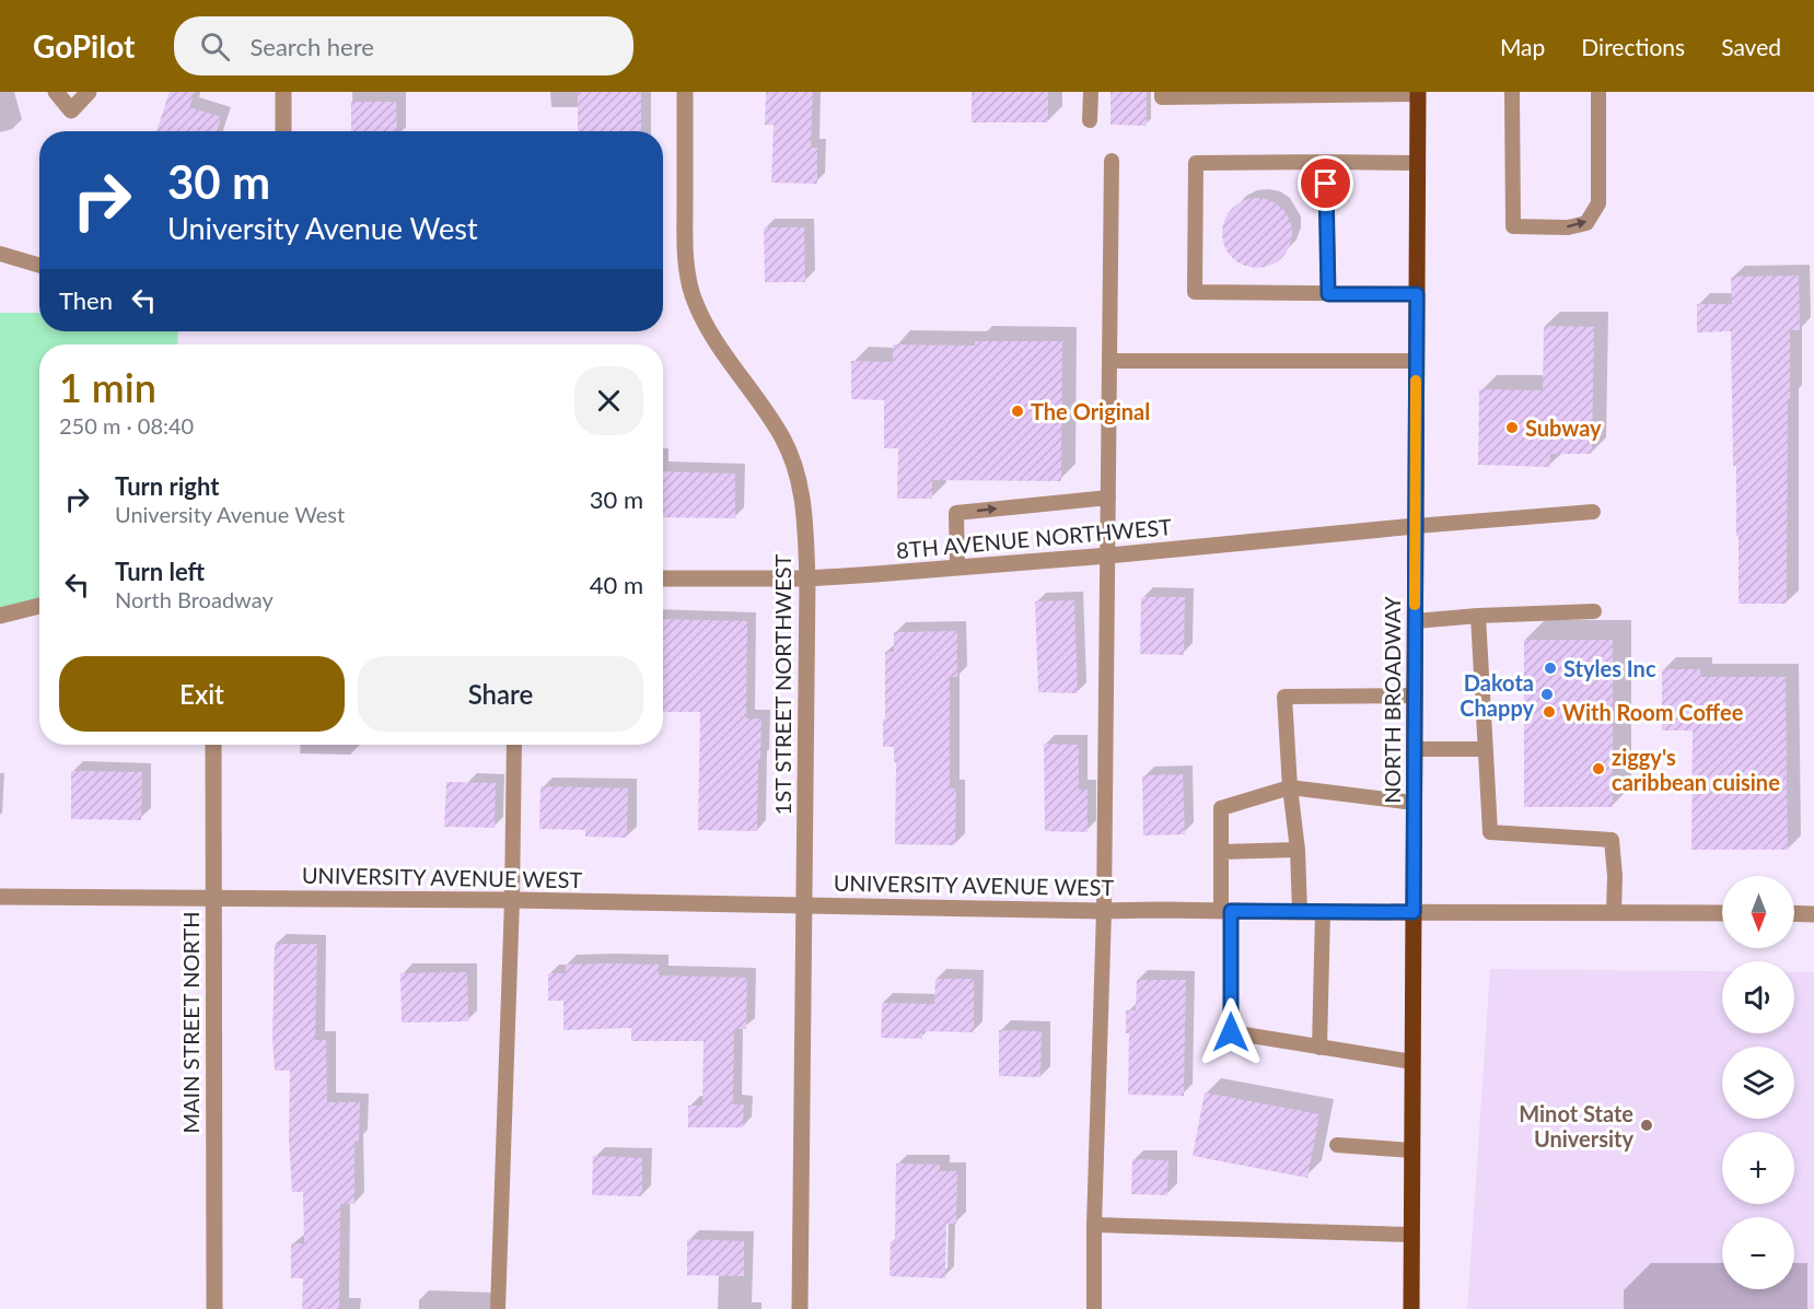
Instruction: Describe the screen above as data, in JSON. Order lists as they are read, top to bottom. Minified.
{"streets":{"main road":["NORTH BROADWAY"],"street":["8TH AVENUE NORTHWEST","1ST STREET NORTHWEST","UNIVERSITY AVENUE WEST","MAIN STREET NORTH"]},"crossings":[["8TH AVENUE NORTHWEST","1ST STREET NORTHWEST"],["8TH AVENUE NORTHWEST","NORTH BROADWAY"],["1ST STREET NORTHWEST","UNIVERSITY AVENUE WEST"],["NORTH BROADWAY","UNIVERSITY AVENUE WEST"],["UNIVERSITY AVENUE WEST","MAIN STREET NORTH"]],"places":["The Original","Subway","Styles Inc","Dakota Chappy","With Room Coffee","ziggy's caribbean cuisine","Minot State University"],"north":"bottom","page":{"header":"GoPilot","search":"Search here","nav":["Map","Directions","Saved"],"turn":["30 m","University Avenue West"],"then":"Then","heading":["1 min","250 m · 08:40"],"list":[{"name":"Turn right","note":"University Avenue West","value":"30 m"},{"name":"Turn left","note":"North Broadway","value":"40 m"}],"buttons":["Exit","Share"],"map_buttons":["+","−"]}}
